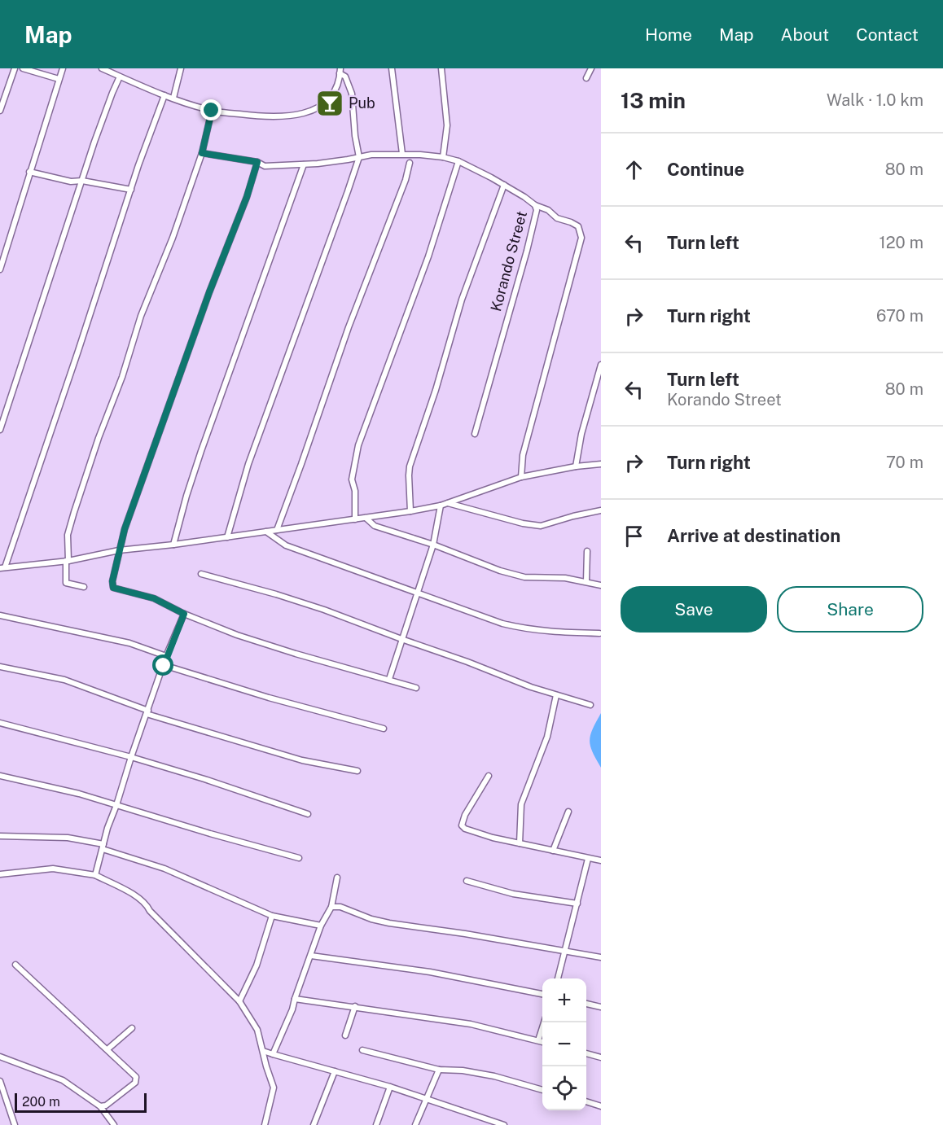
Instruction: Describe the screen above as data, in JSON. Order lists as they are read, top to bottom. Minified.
{"streets":{"street":["Korando Street"]},"places":{"bar":["Pub"]},"scale_bar":"200 m","page":{"header":"Map","nav":["Home","Map","About","Contact"],"heading":["13 min","Walk · 1.0 km"],"list":[["Continue","80 m"],["Turn left","120 m"],["Turn right","670 m"],["Turn left","Korando Street","80 m"],["Turn right","70 m"],"Arrive at destination"],"buttons":["Save","Share"],"map_buttons":["+","−"],"scale":"200 m"}}
